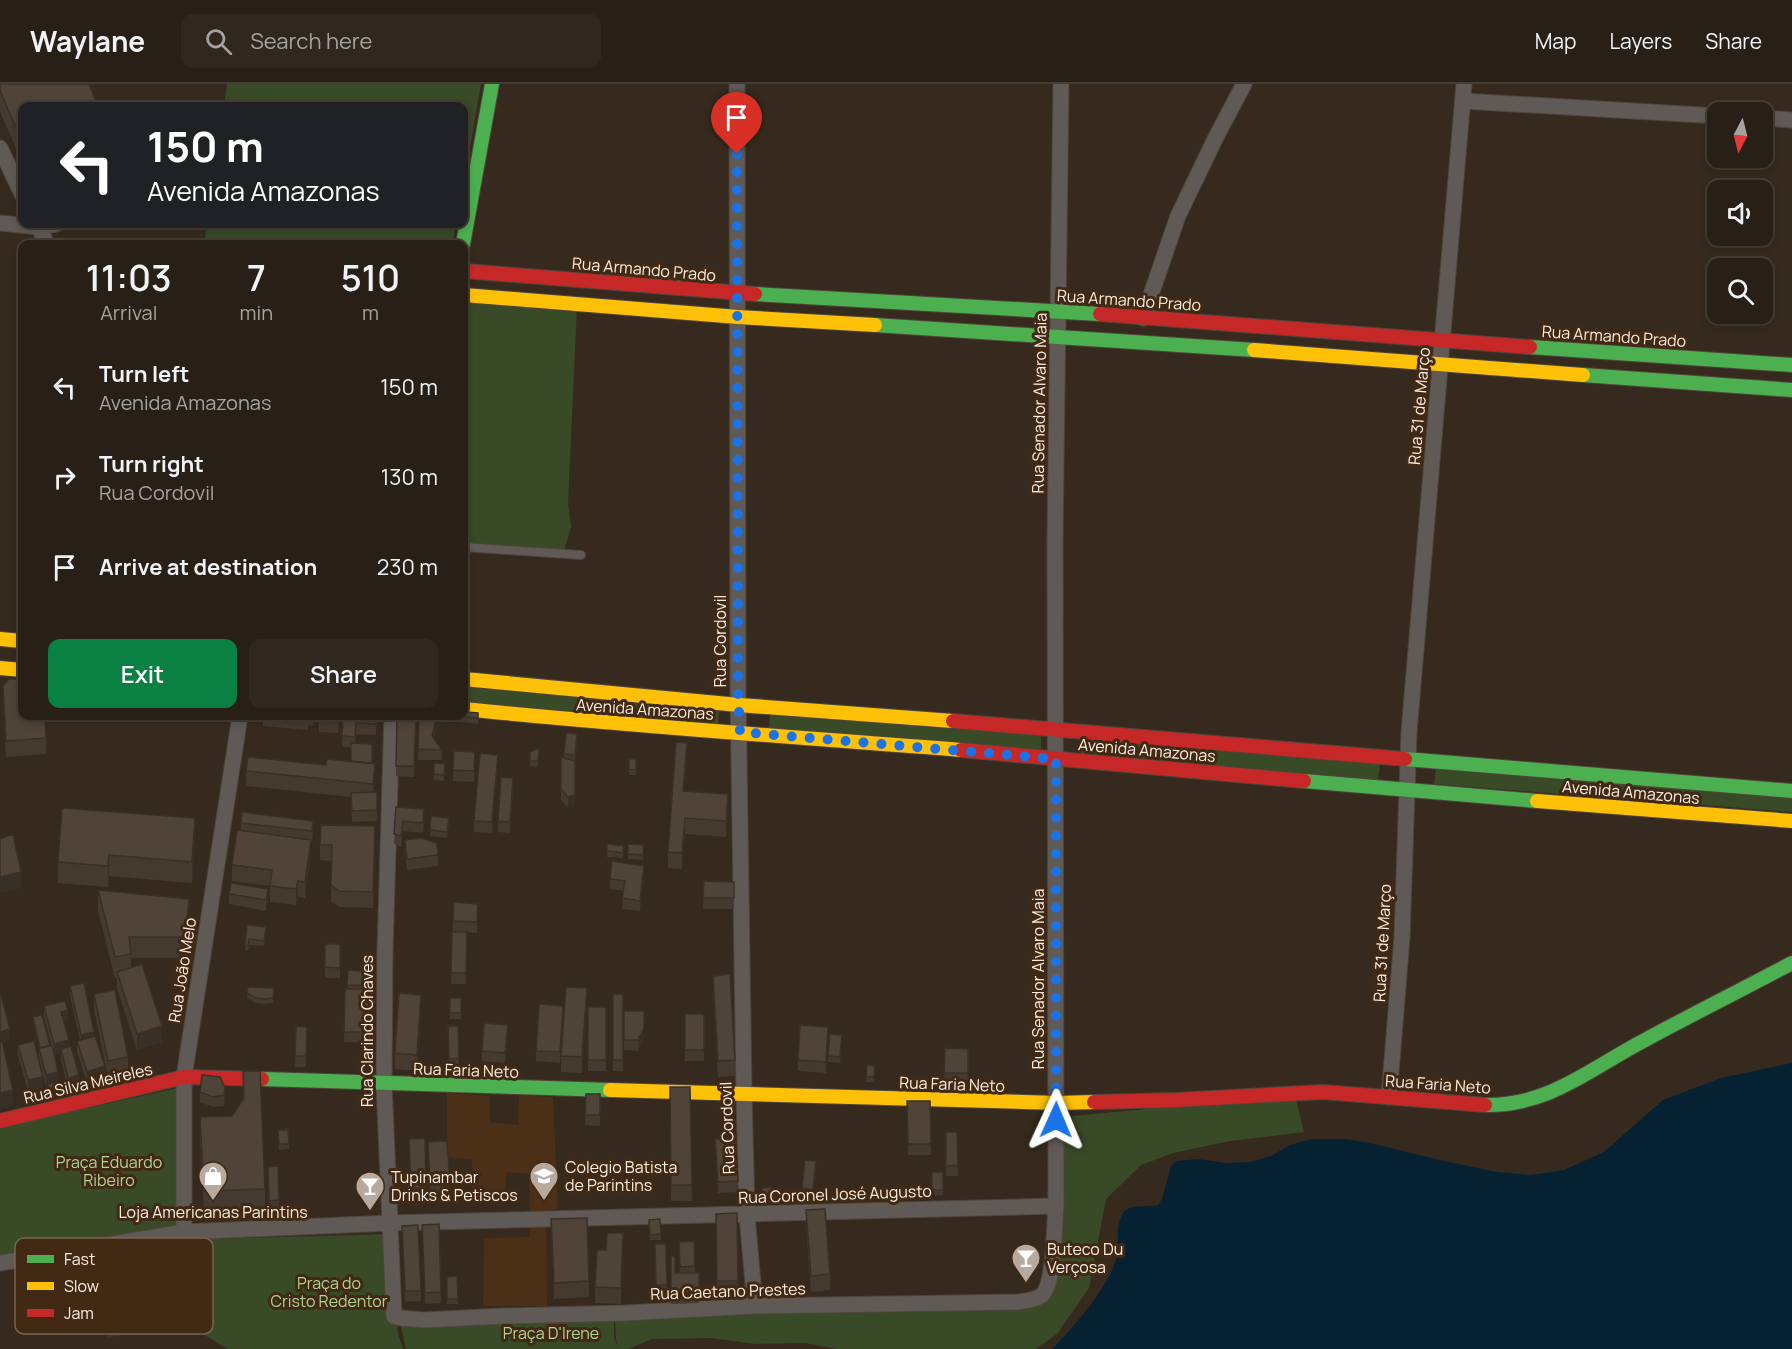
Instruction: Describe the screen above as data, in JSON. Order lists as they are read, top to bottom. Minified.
{"streets":{"street":["Rua Armando Prado","Rua Senador Alvaro Maia","Rua 31 de Março","Rua Cordovil","Avenida Amazonas","Rua João Melo","Rua Clarindo Chaves","Rua Faria Neto","Rua Silva Meireles","Rua Coronel José Augusto","Rua Caetano Prestes"]},"crossings":[["Rua Armando Prado","Rua Senador Alvaro Maia"],["Rua Armando Prado","Rua 31 de Março"],["Rua Armando Prado","Rua Cordovil"],["Rua Senador Alvaro Maia","Avenida Amazonas"],["Rua Senador Alvaro Maia","Rua Faria Neto"],["Rua Senador Alvaro Maia","Rua Coronel José Augusto"],["Rua Senador Alvaro Maia","Rua Caetano Prestes"],["Rua 31 de Março","Avenida Amazonas"],["Rua 31 de Março","Rua Faria Neto"],["Rua Cordovil","Avenida Amazonas"],["Rua Cordovil","Rua Faria Neto"],["Rua Cordovil","Rua Coronel José Augusto"],["Rua Cordovil","Rua Caetano Prestes"],["Rua João Melo","Rua Faria Neto"],["Rua João Melo","Rua Silva Meireles"],["Rua João Melo","Rua Coronel José Augusto"],["Rua Clarindo Chaves","Rua Faria Neto"],["Rua Clarindo Chaves","Rua Coronel José Augusto"],["Rua Clarindo Chaves","Rua Caetano Prestes"],["Rua Faria Neto","Rua Silva Meireles"]],"parks":["Praça Eduardo Ribeiro","Praça do Cristo Redentor","Praça D'Irene"],"places":{"shop":["Loja Americanas Parintins"],"school or university":["Colegio Batista de Parintins"],"bar":["Tupinambar Drinks & Petiscos","Buteco Du Verçosa"]},"legend":["Fast","Slow","Jam"],"north":"bottom","page":{"header":"Waylane","search":"Search here","nav":["Map","Layers","Share"],"turn":["150 m","Avenida Amazonas"],"eta":["11:03","Arrival","7","min","510","m"],"list":[{"name":"Turn left","note":"Avenida Amazonas","value":"150 m"},{"name":"Turn right","note":"Rua Cordovil","value":"130 m"},{"name":"Arrive at destination","value":"230 m"}],"buttons":["Exit","Share"]}}
